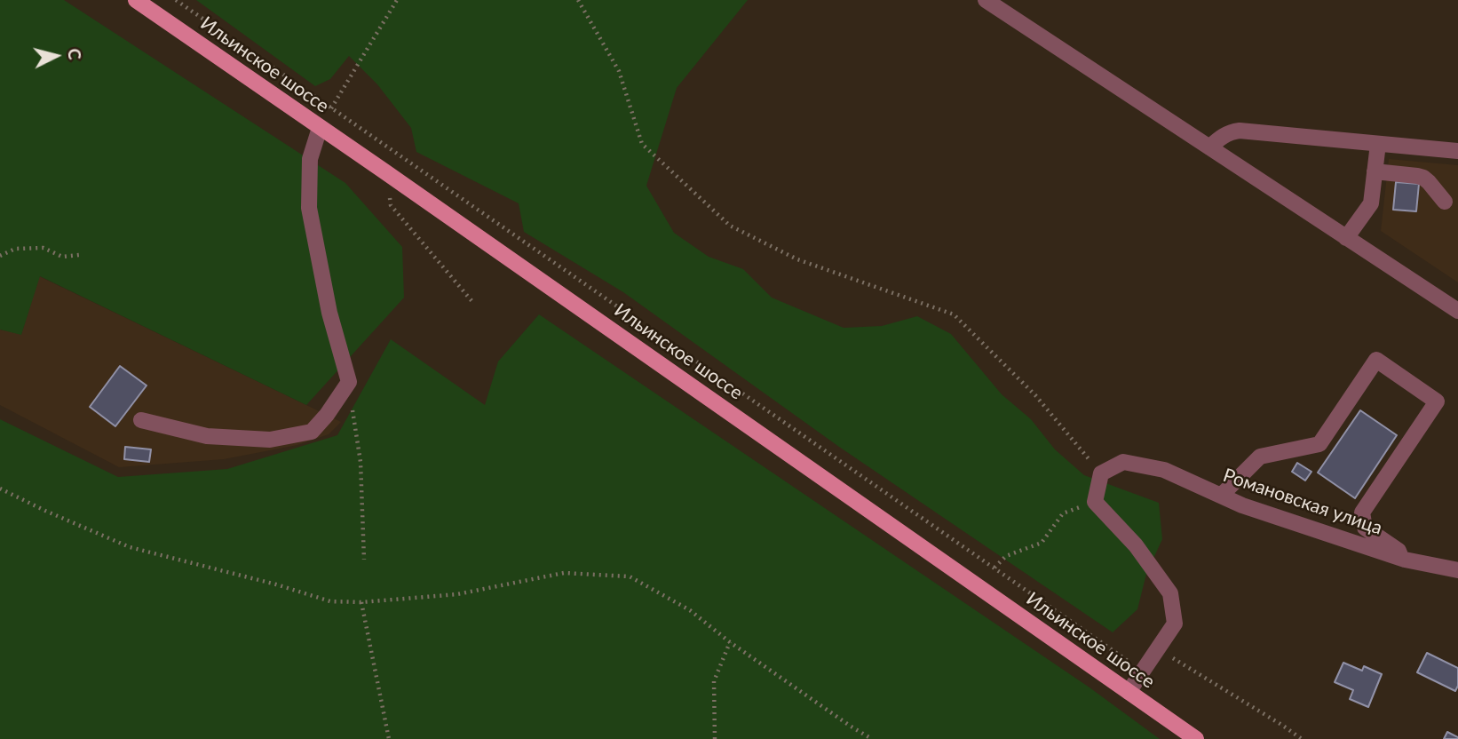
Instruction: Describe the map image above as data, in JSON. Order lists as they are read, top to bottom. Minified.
{"streets":{"main road":["Ильинское шоссе"],"street":["Романовская улица"]},"north":"right"}
